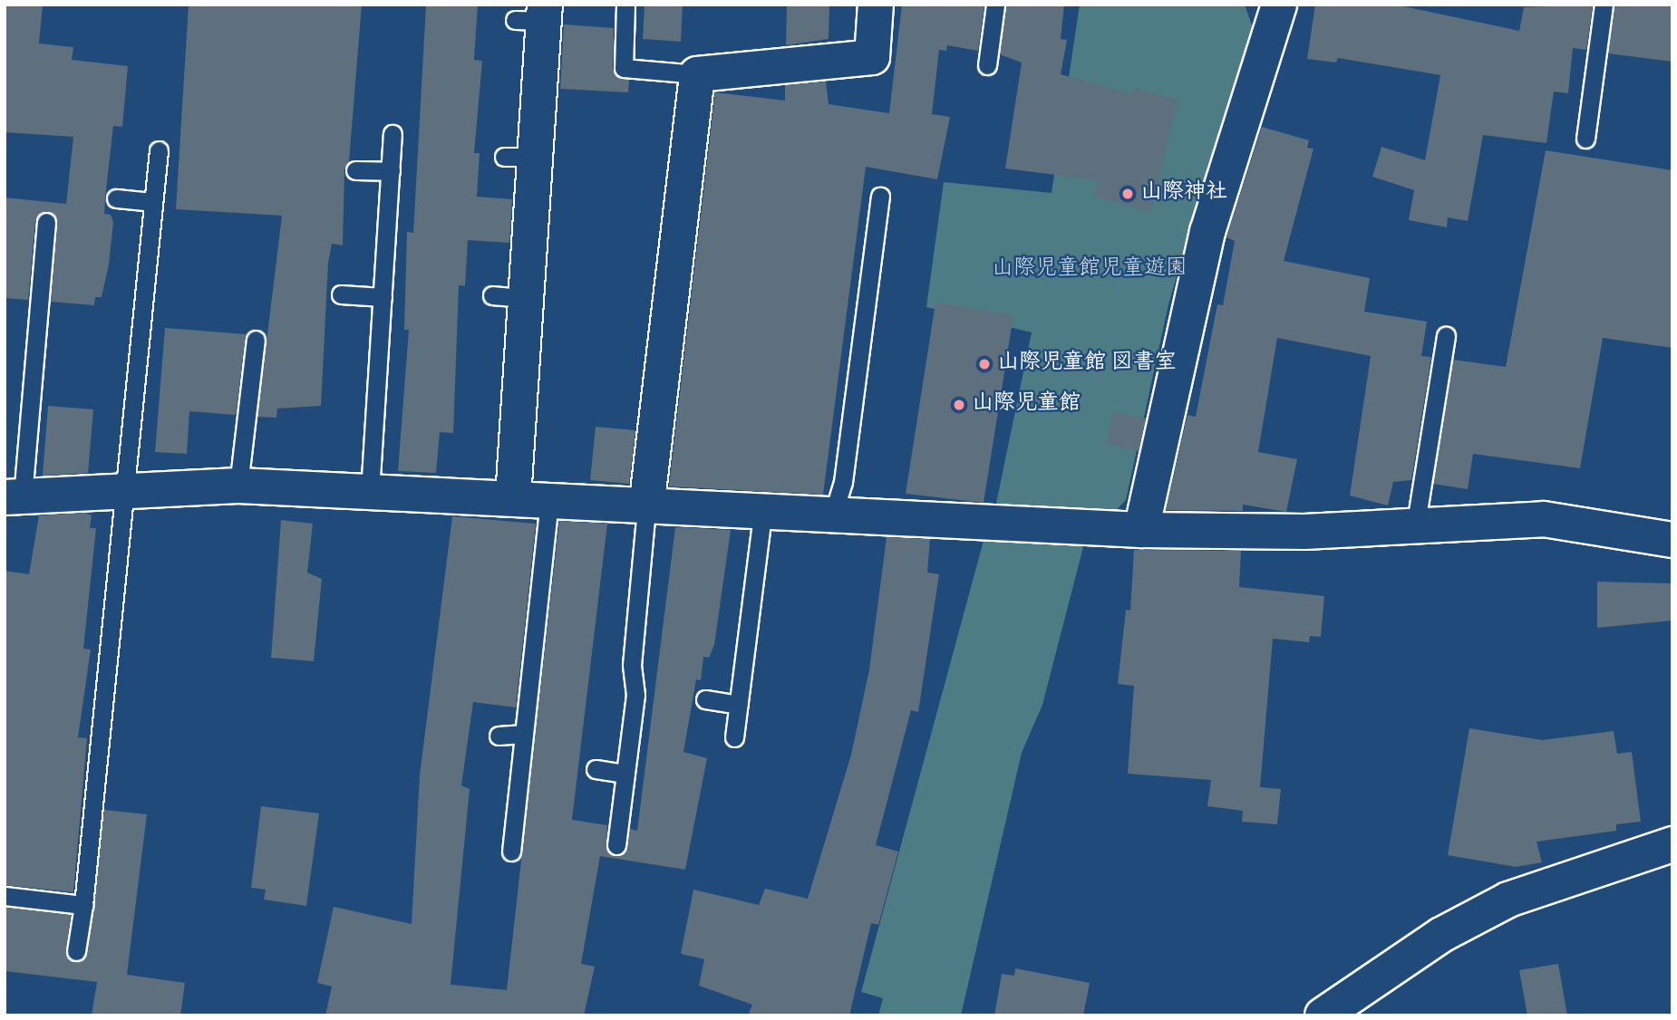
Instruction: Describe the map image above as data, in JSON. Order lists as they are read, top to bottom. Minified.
{"parks":["山際児童館児童遊園"],"places":["山際神社","山際児童館 図書室","山際児童館"]}
